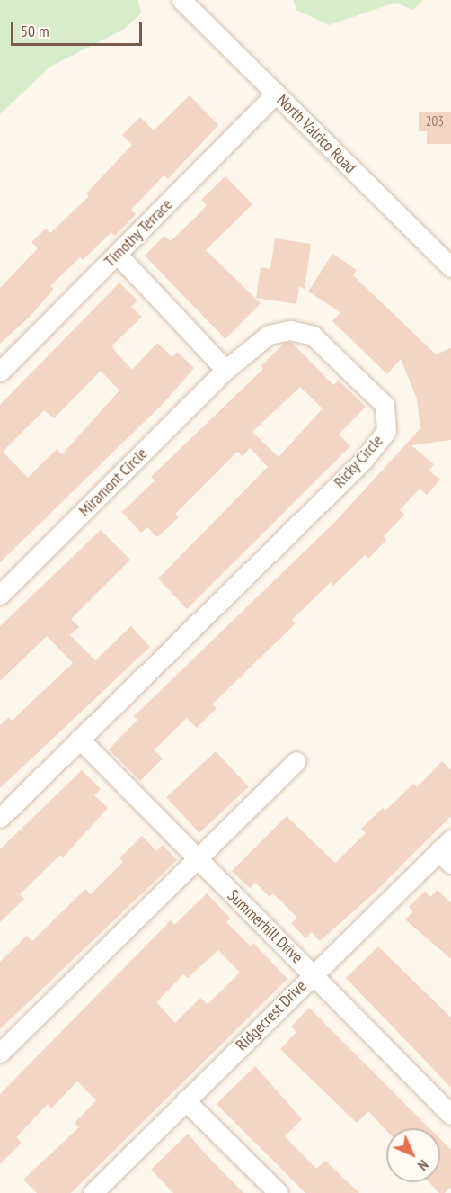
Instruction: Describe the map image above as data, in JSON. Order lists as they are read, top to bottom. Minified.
{"streets":{"street":["North Valrico Road","Timothy Terrace","Ricky Circle","Miramont Circle","Summerhill Drive","Ridgecrest Drive"]},"crossings":[["North Valrico Road","Timothy Terrace"],["Ricky Circle","Miramont Circle"],["Ricky Circle","Summerhill Drive"],["Summerhill Drive","Ridgecrest Drive"]],"house_numbers":["203"],"scale_bar":"50 m","north":"bottom right"}
